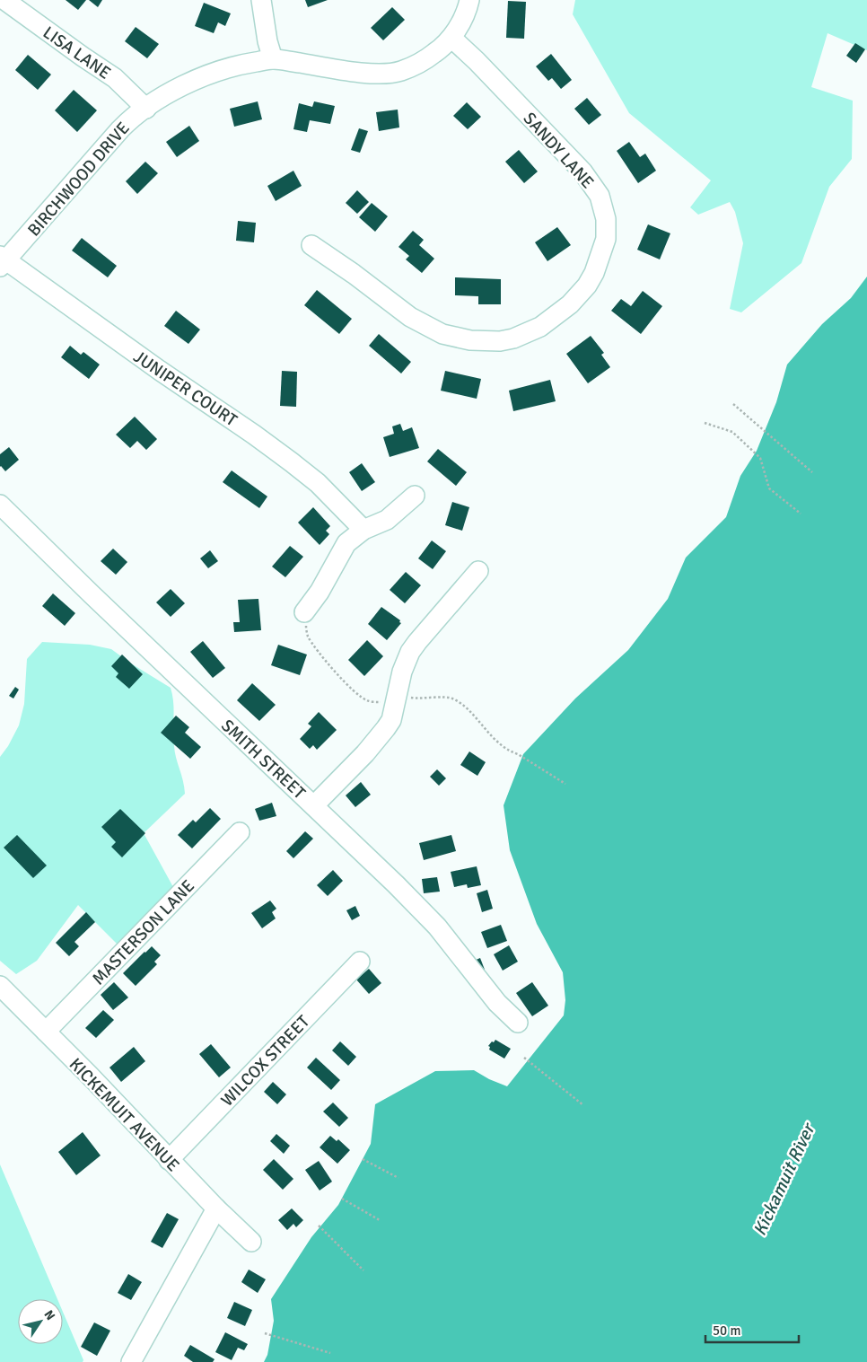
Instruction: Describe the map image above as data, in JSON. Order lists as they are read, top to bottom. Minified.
{"streets":{"street":["LISA LANE","SANDY LANE","BIRCHWOOD DRIVE","JUNIPER COURT","SMITH STREET","MASTERSON LANE","WILCOX STREET","KICKEMUIT AVENUE"]},"crossings":[["LISA LANE","BIRCHWOOD DRIVE"],["SANDY LANE","BIRCHWOOD DRIVE"],["BIRCHWOOD DRIVE","JUNIPER COURT"],["MASTERSON LANE","KICKEMUIT AVENUE"],["WILCOX STREET","KICKEMUIT AVENUE"]],"water":["Kickamuit River"],"scale_bar":"50 m","north":"top right"}
